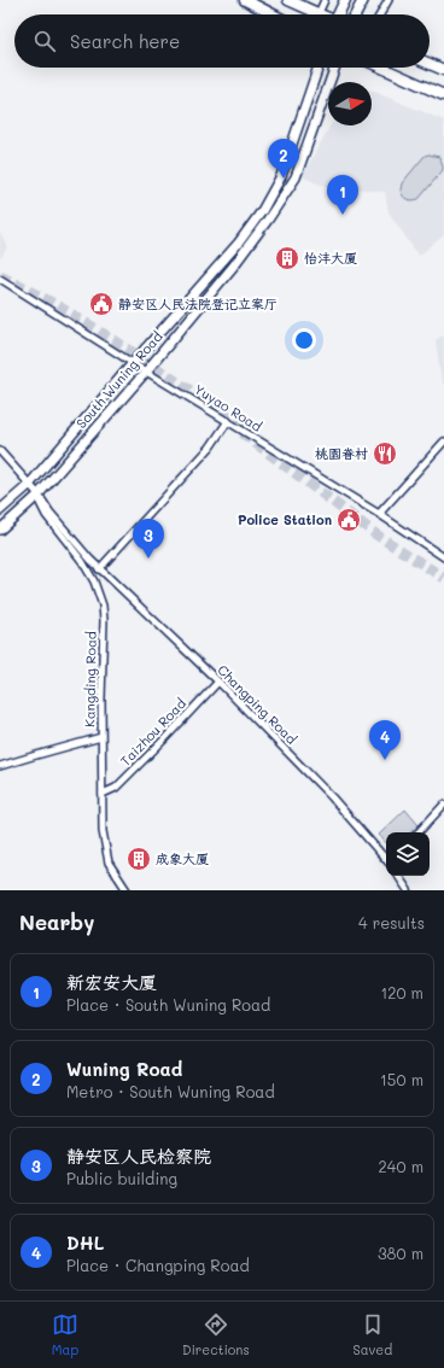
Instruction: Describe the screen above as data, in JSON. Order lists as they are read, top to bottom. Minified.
{"streets":{"main road":["South Wuning Road"],"street":["Yuyao Road","Kangding Road","Changping Road","Taizhou Road"]},"crossings":[["South Wuning Road","Yuyao Road"],["South Wuning Road","Kangding Road"],["Kangding Road","Changping Road"],["Kangding Road","Taizhou Road"],["Changping Road","Taizhou Road"]],"places":{"building":["怡沣大厦","成象大厦"],"public building":["静安区人民法院登记立案厅","Police Station"],"restaurant":["桃園眷村"]},"north":"right","page":{"search":"Search here","pins":["2","1","3","4"],"heading":["Nearby","4 results"],"list":[{"mark":"1","name":"新宏安大厦","note":"Place · South Wuning Road","value":"120 m"},{"mark":"2","name":"Wuning Road","note":"Metro · South Wuning Road","value":"150 m"},{"mark":"3","name":"静安区人民检察院","note":"Public building","value":"240 m"},{"mark":"4","name":"DHL","note":"Place · Changping Road","value":"380 m"}],"nav":["Map","Directions","Saved"]}}
